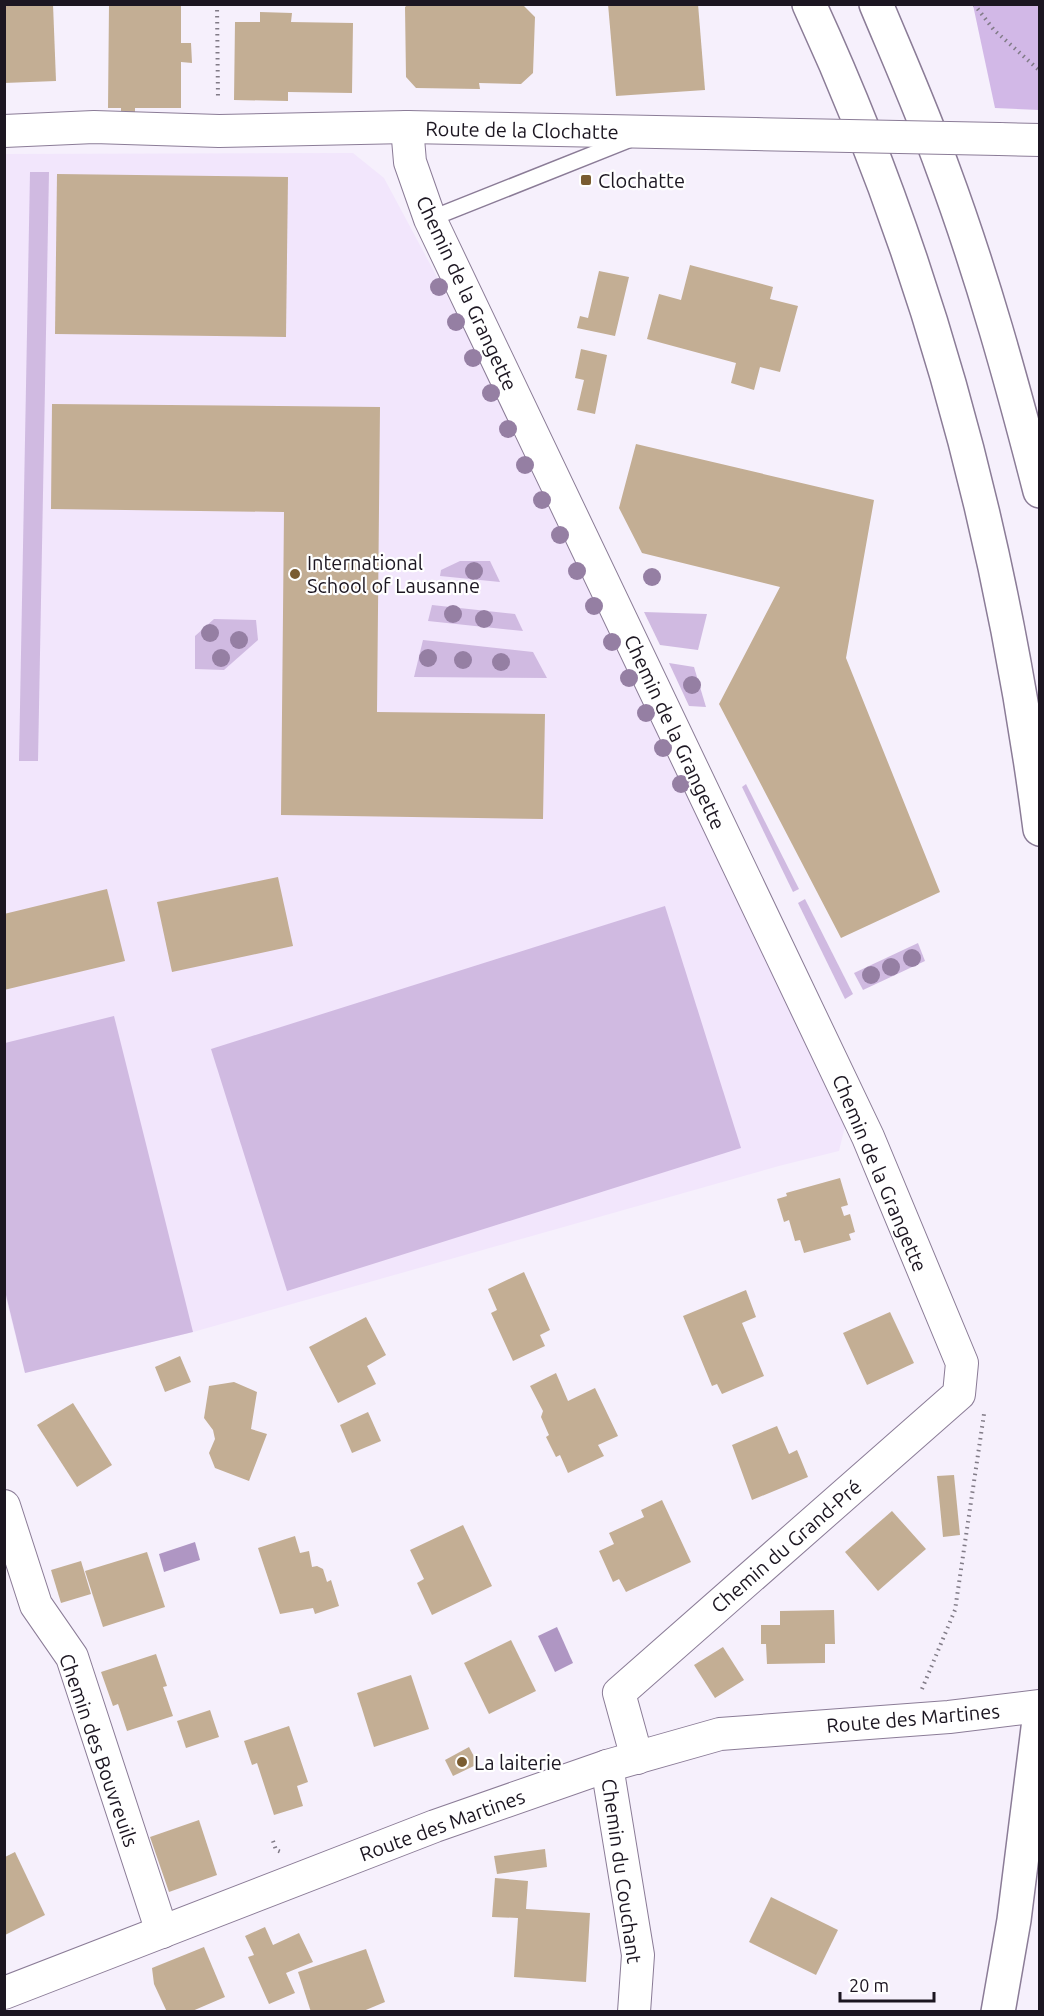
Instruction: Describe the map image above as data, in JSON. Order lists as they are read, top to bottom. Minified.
{"streets":{"street":["Route de la Clochatte","Chemin de la Grangette","Chemin du Grand-Pré","Route des Martines","Chemin des Bouvreuils","Chemin du Couchant"]},"crossings":[["Route de la Clochatte","Chemin de la Grangette"],["Chemin de la Grangette","Chemin du Grand-Pré"],["Chemin du Grand-Pré","Route des Martines"],["Route des Martines","Chemin des Bouvreuils"],["Route des Martines","Chemin du Couchant"]],"places":{"transit":["Clochatte"],"other":["International School of Lausanne","La laiterie"]},"scale_bar":"20 m"}
